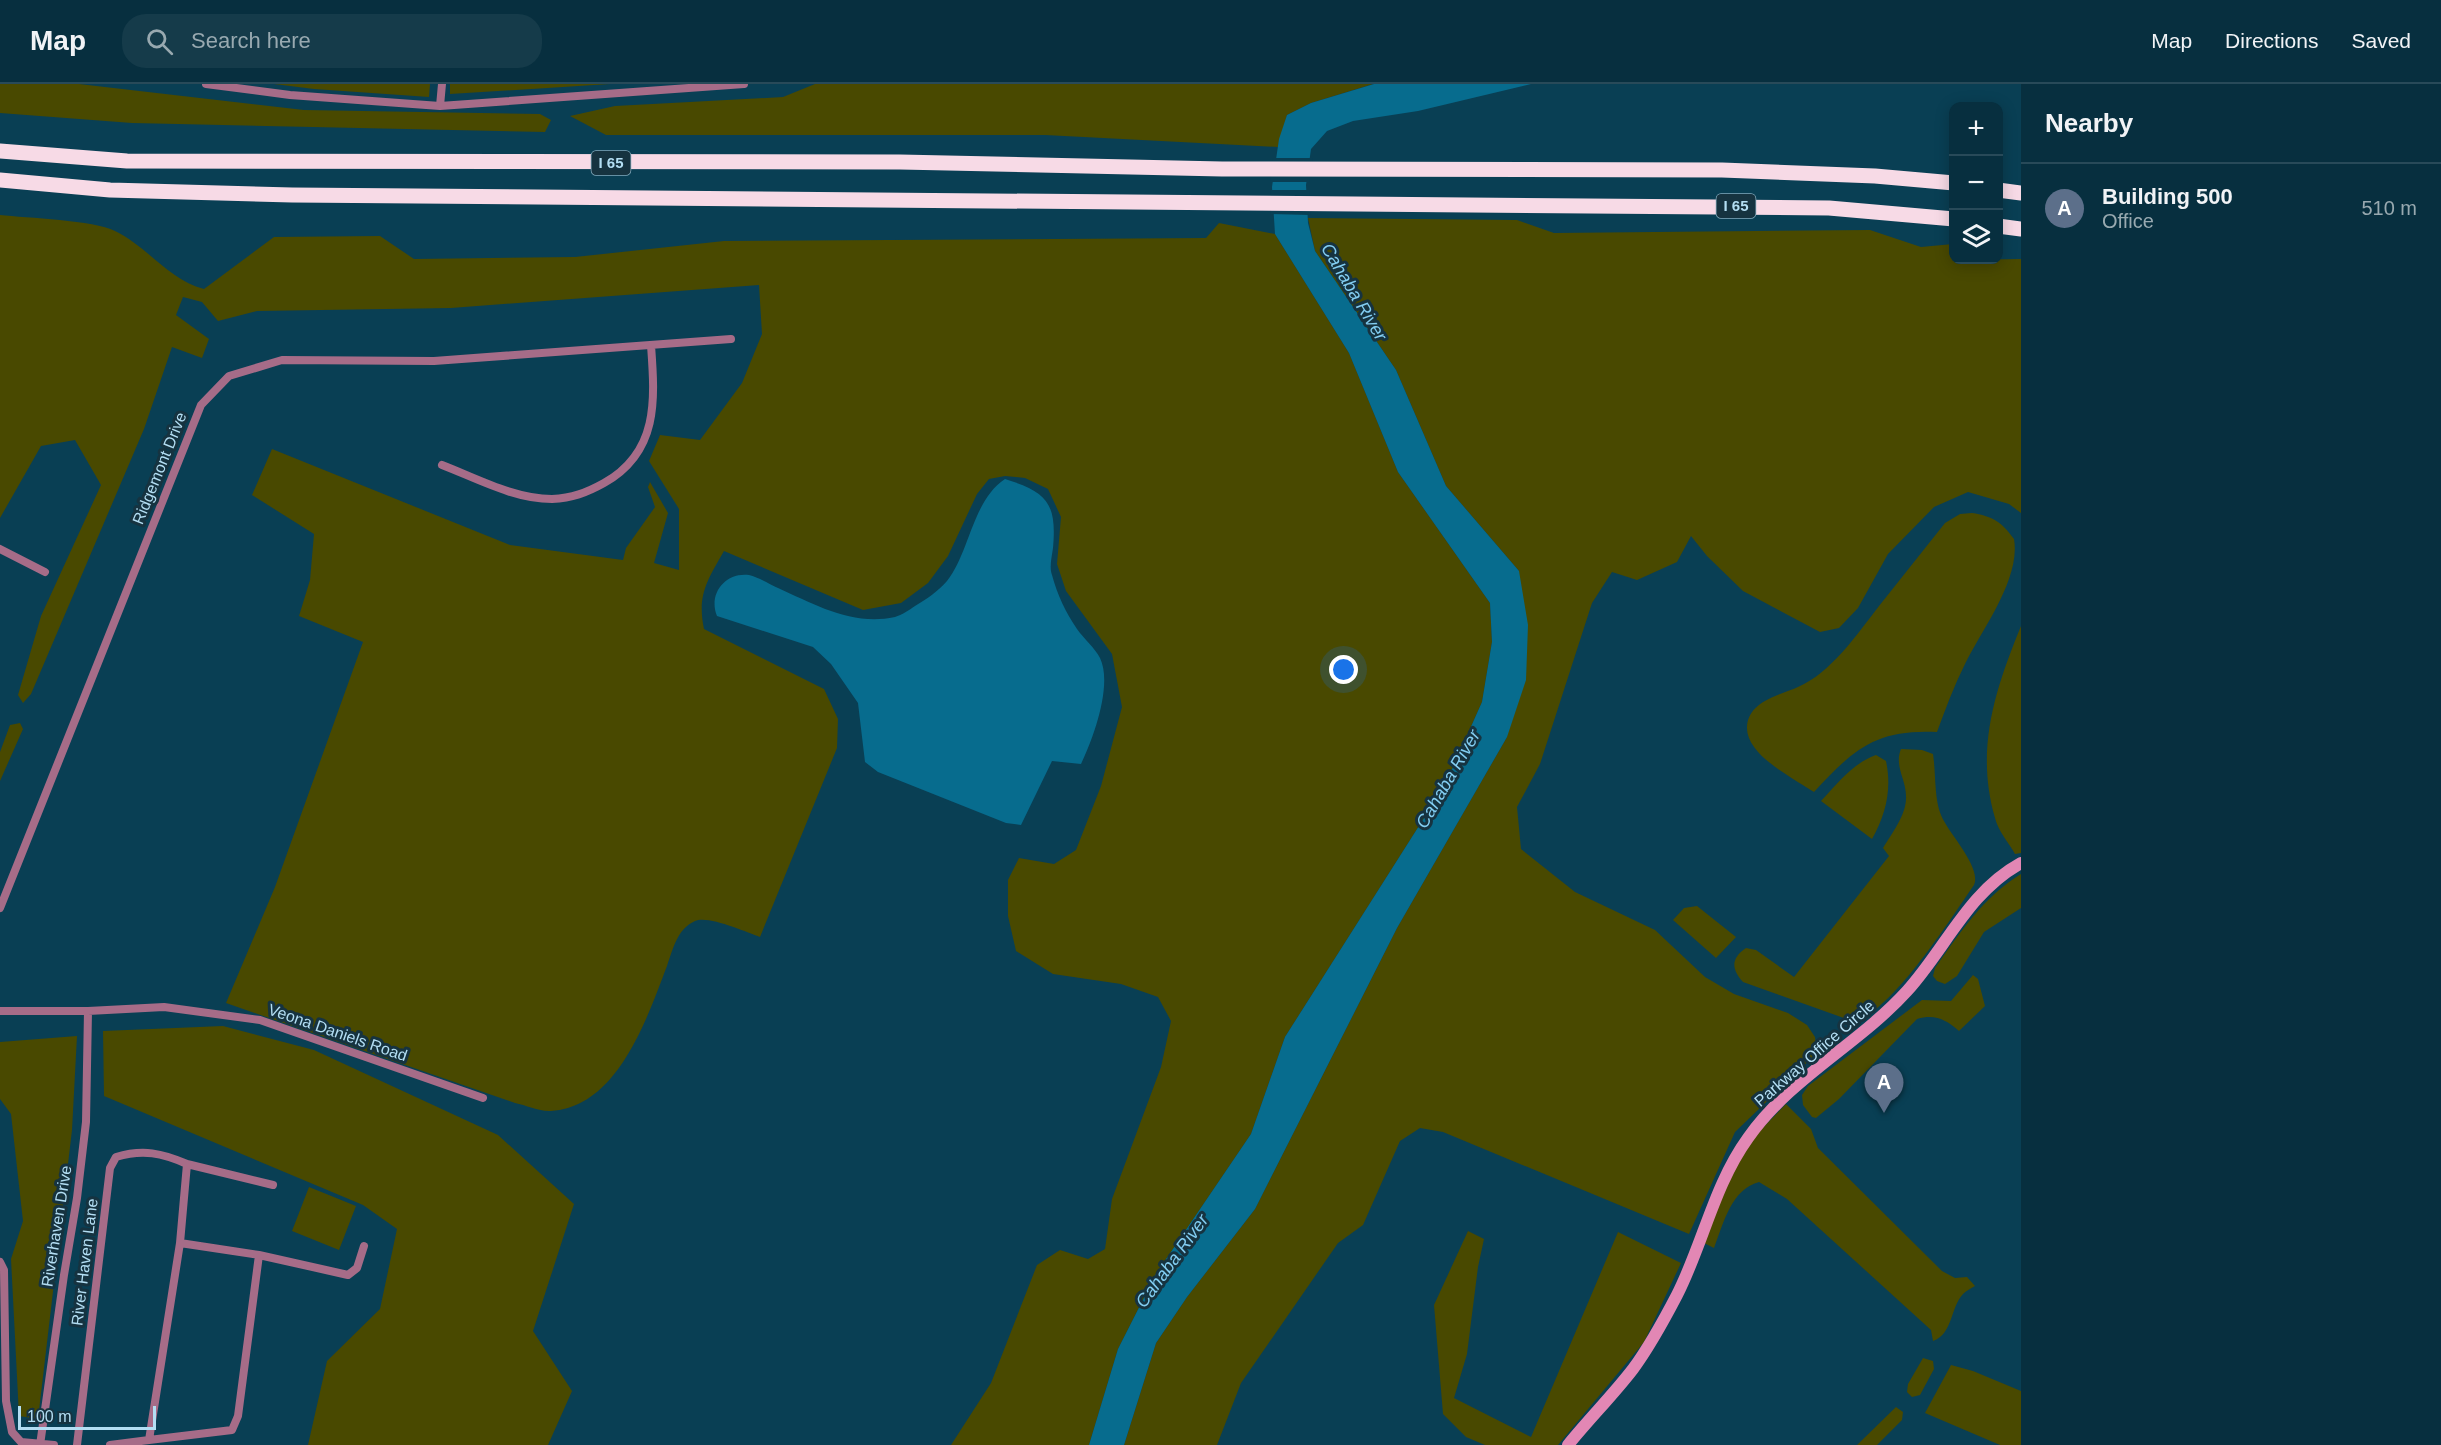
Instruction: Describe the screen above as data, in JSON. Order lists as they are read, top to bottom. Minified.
{"streets":{"highway":["I 65"],"street":["Ridgemont Drive","Veona Daniels Road","Parkway Office Circle","Riverhaven Drive","River Haven Lane"]},"crossings":[["Veona Daniels Road","Riverhaven Drive"]],"water":["Cahaba River"],"scale_bar":"100 m","page":{"header":"Map","search":"Search here","nav":["Map","Directions","Saved"],"heading":"Nearby","map_buttons":["+","−"],"list":[{"mark":"A","name":"Building 500","note":"Office","value":"510 m"}],"pins":"A","scale":"100 m"}}
